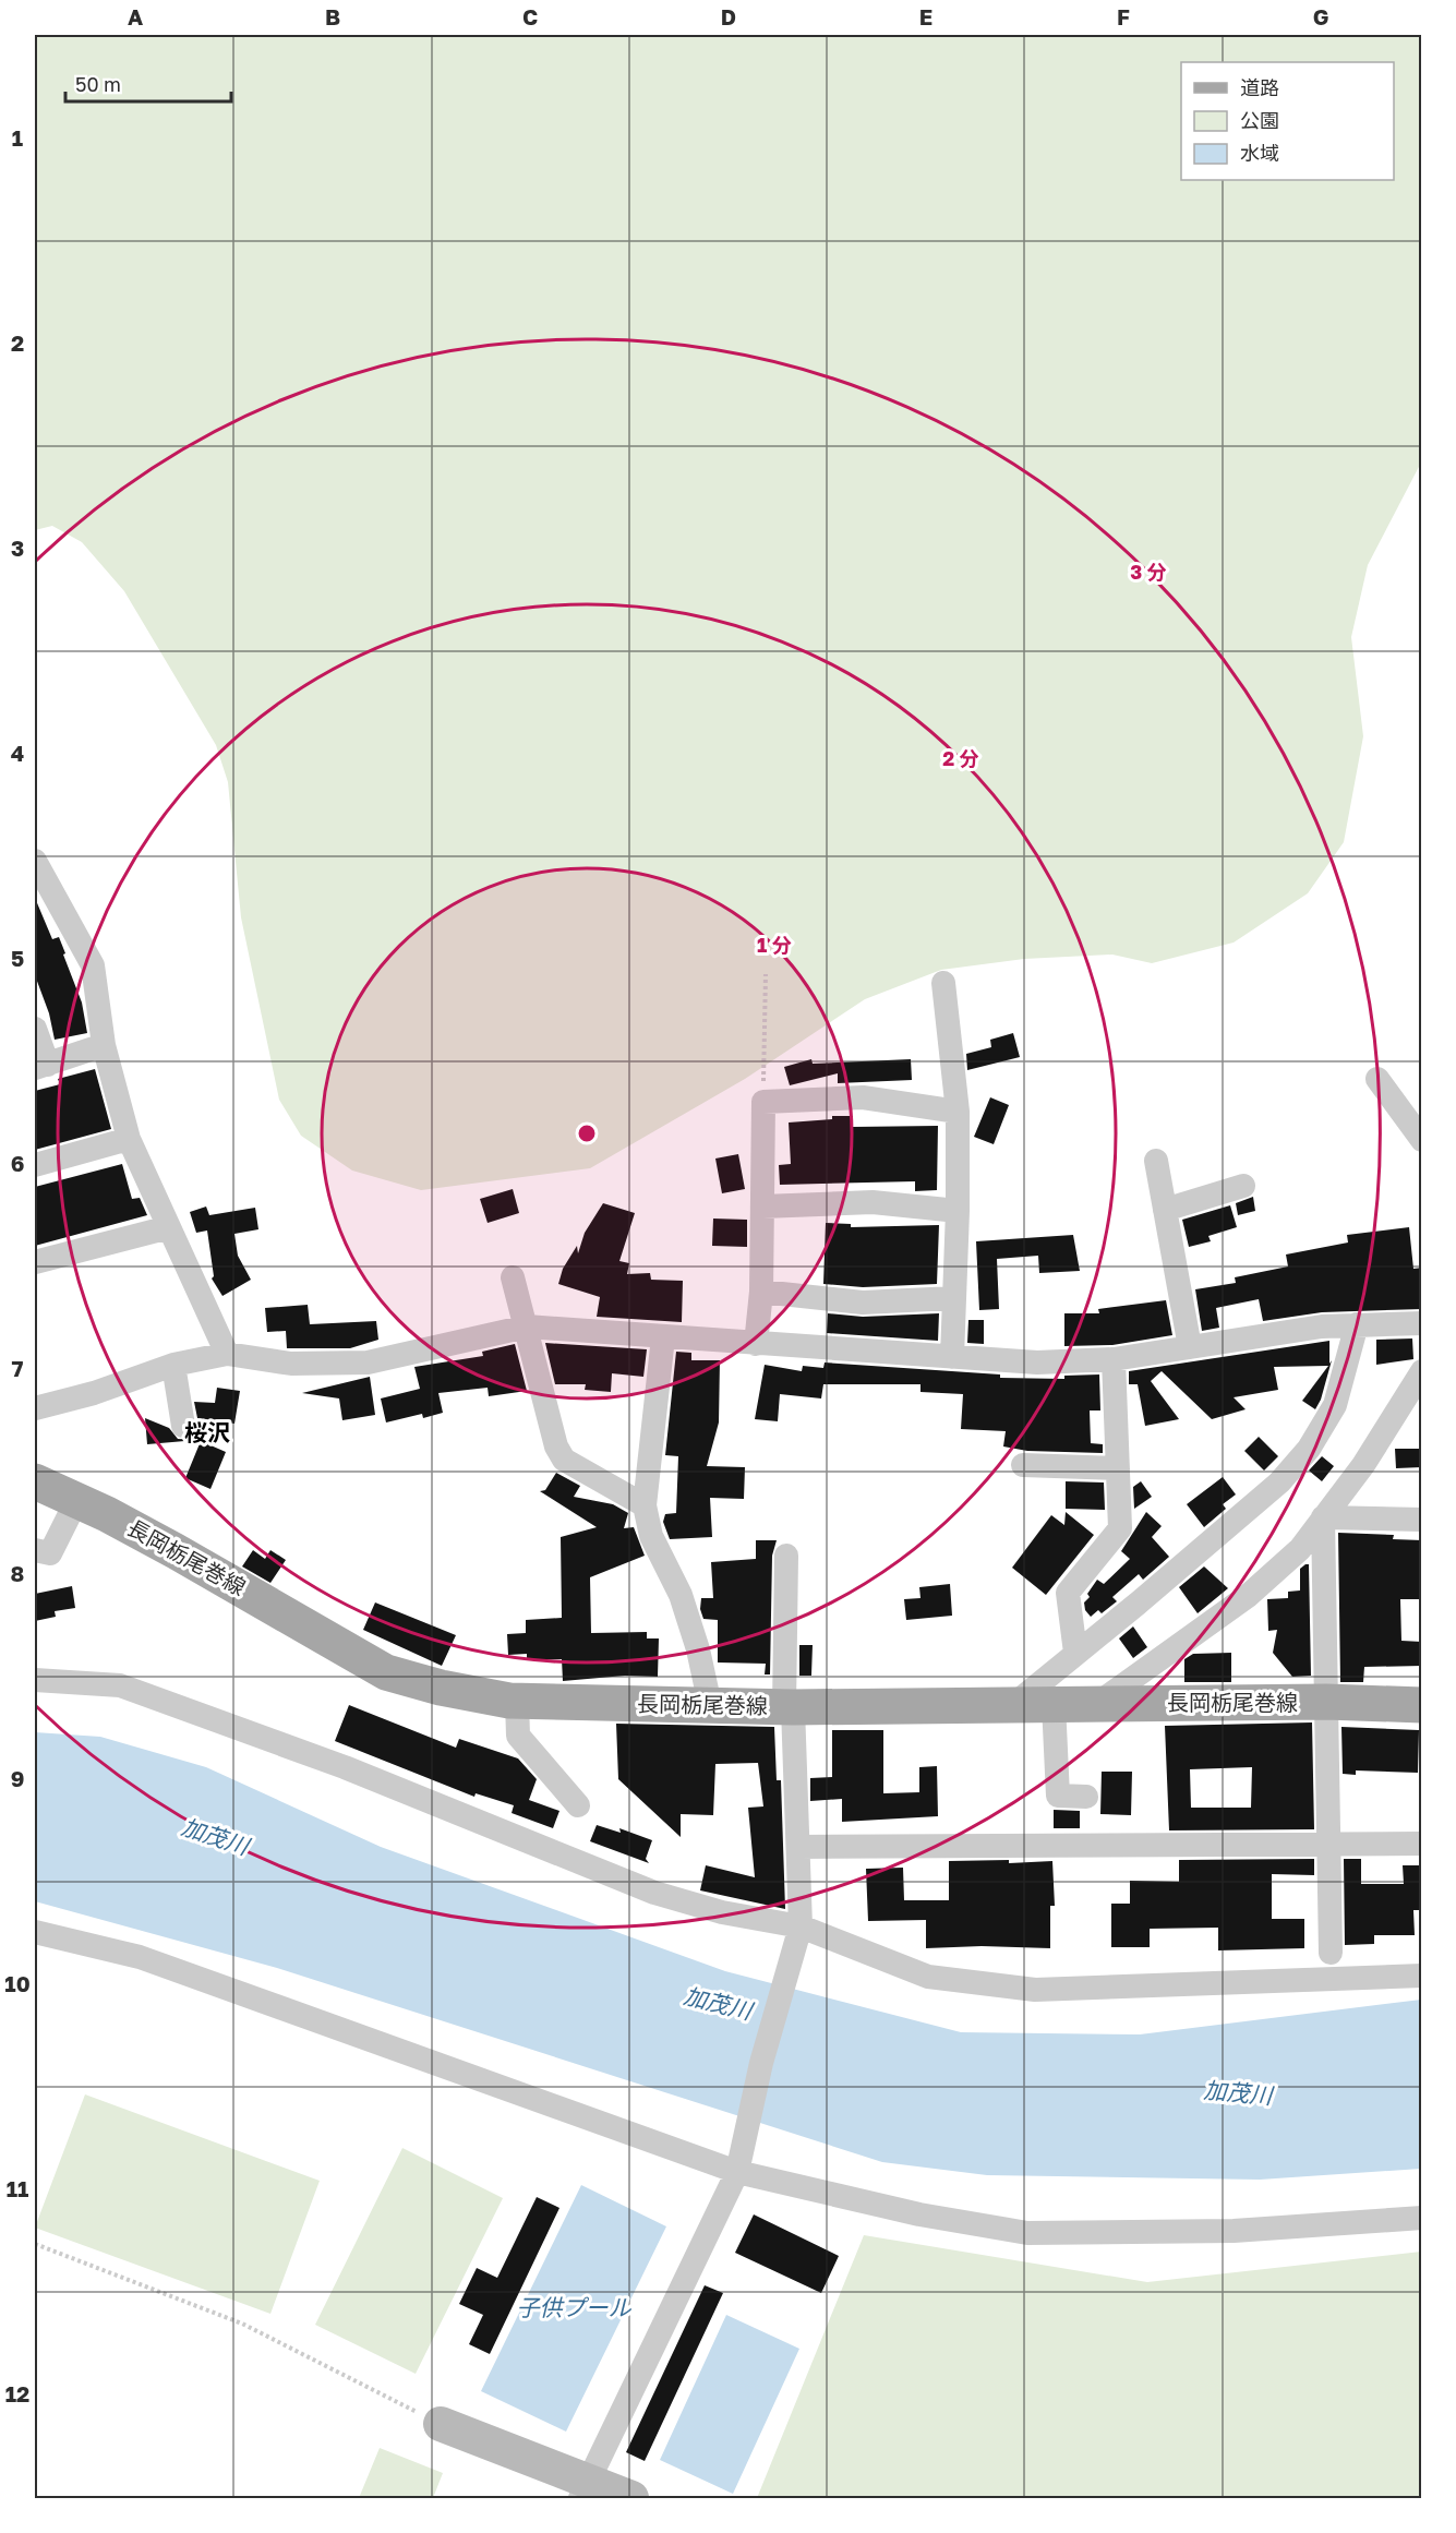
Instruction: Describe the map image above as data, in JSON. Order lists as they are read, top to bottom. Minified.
{"streets":{"main road":["長岡栃尾巻線"]},"districts":["桜沢"],"water":["加茂川","子供プール"],"legend":["道路","公園","水域"],"scale_bar":"50 m","grid":{"columns":["A","B","C","D","E","F","G"],"rows":["1","2","3","4","5","6","7","8","9","10","11","12"]},"rings":["3 分","2 分","1 分"]}
